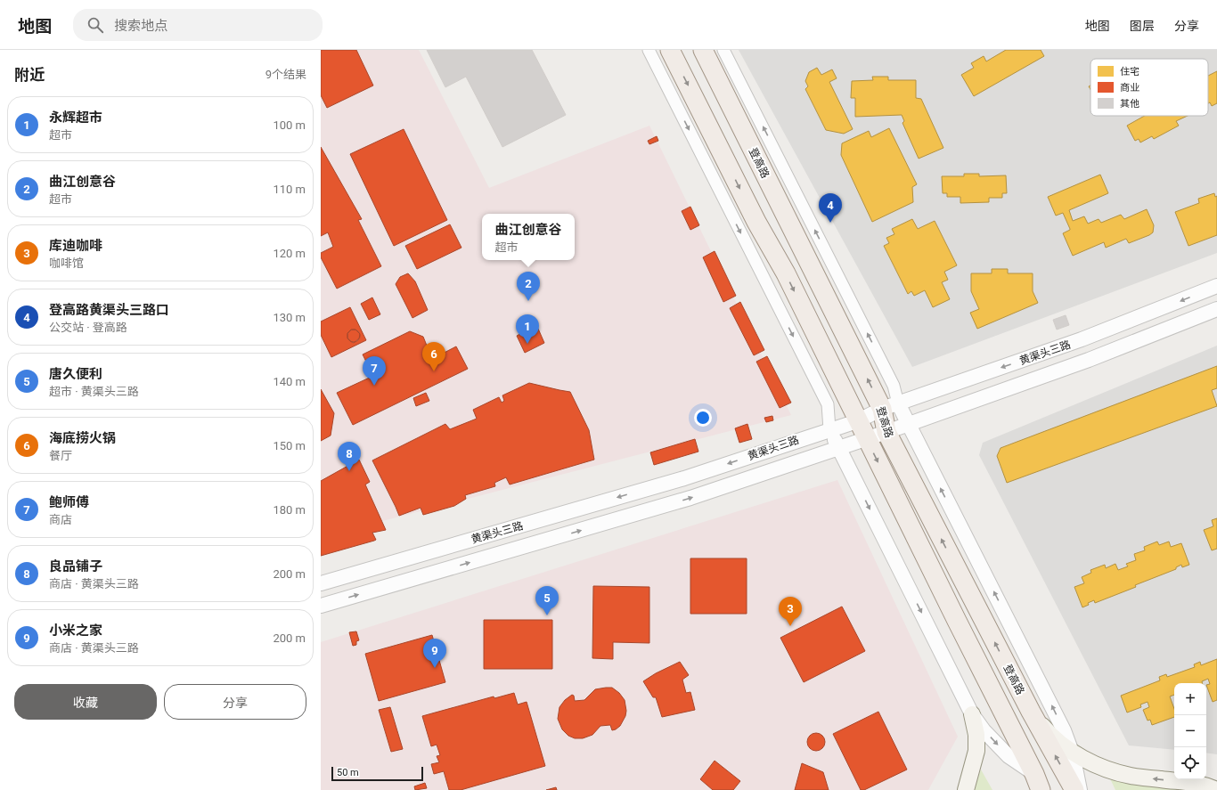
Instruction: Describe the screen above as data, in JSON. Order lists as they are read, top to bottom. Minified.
{"streets":{"main road":["登高路"],"street":["黄渠头三路"]},"crossings":[["登高路","黄渠头三路"]],"legend":["住宅","商业","其他"],"scale_bar":"50 m","page":{"header":"地图","search":"搜索地点","nav":["地图","图层","分享"],"heading":["附近","9个结果"],"list":[{"mark":"1","name":"永辉超市","note":"超市","value":"100 m"},{"mark":"2","name":"曲江创意谷","note":"超市","value":"110 m"},{"mark":"3","name":"库迪咖啡","note":"咖啡馆","value":"120 m"},{"mark":"4","name":"登高路黄渠头三路口","note":"公交站 · 登高路","value":"130 m"},{"mark":"5","name":"唐久便利","note":"超市 · 黄渠头三路","value":"140 m"},{"mark":"6","name":"海底捞火锅","note":"餐厅","value":"150 m"},{"mark":"7","name":"鲍师傅","note":"商店","value":"180 m"},{"mark":"8","name":"良品铺子","note":"商店 · 黄渠头三路","value":"200 m"},{"mark":"9","name":"小米之家","note":"商店 · 黄渠头三路","value":"200 m"}],"pins":["4","2","1","6","7","8","5","3","9"],"popup":["曲江创意谷","超市"],"buttons":["收藏","分享"],"map_buttons":["+","−"],"scale":"50 m"}}
